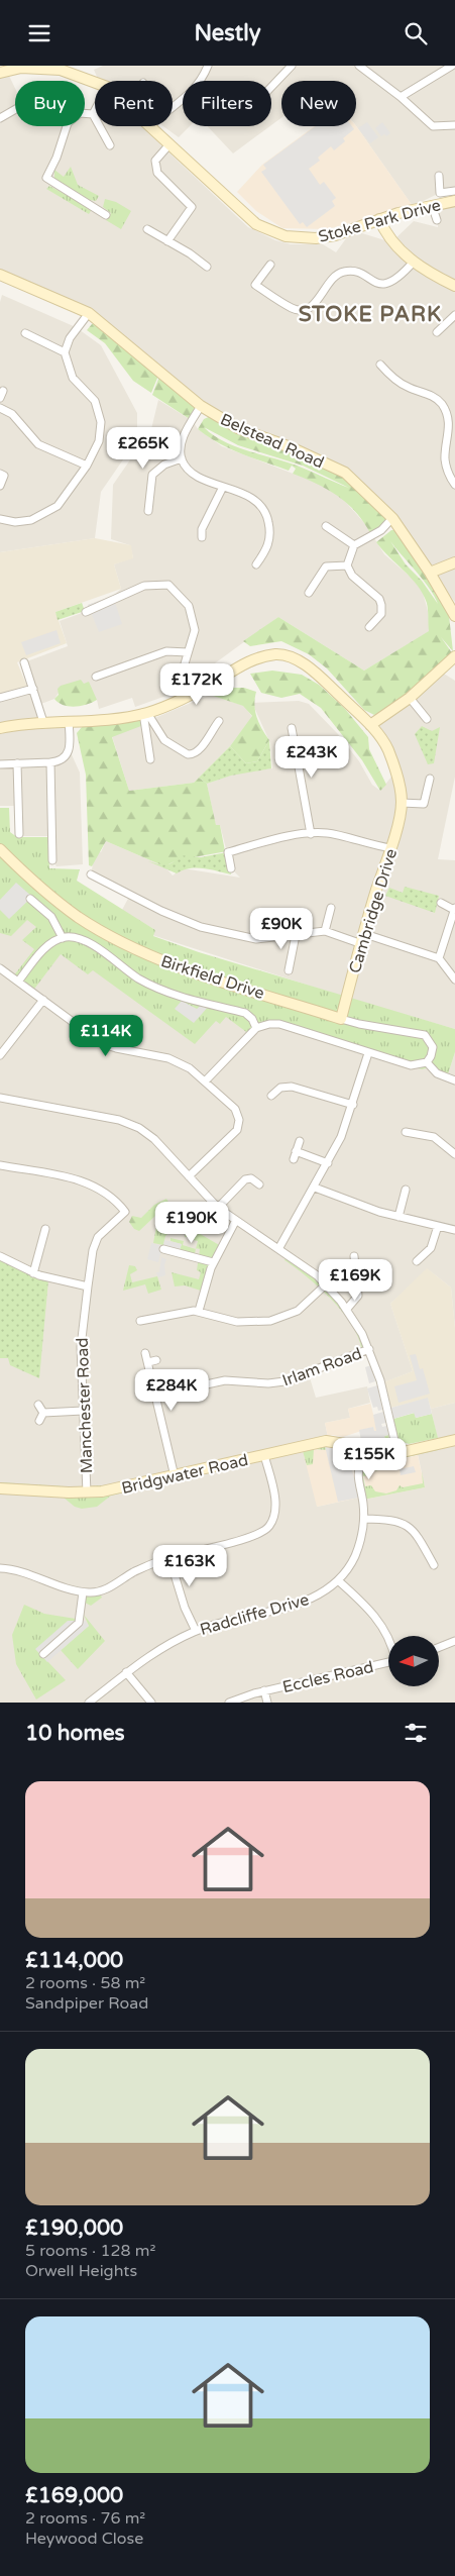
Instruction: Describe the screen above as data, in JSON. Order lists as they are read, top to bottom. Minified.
{"streets":{"street":["Stoke Park Drive","Belstead Road","Cambridge Drive","Birkfield Drive","Irlam Road","Manchester Road","Bridgwater Road","Radcliffe Drive","Eccles Road"]},"crossings":[["Cambridge Drive","Birkfield Drive"],["Manchester Road","Bridgwater Road"],["Bridgwater Road","Radcliffe Drive"]],"districts":["STOKE PARK"],"north":"left","page":{"header":"Nestly","chip":["Buy","Rent","Filters","New"],"price":["£265K","£172K","£243K","£90K","£114K","£190K","£169K","£284K","£155K","£163K"],"heading":"10 homes","list":[{"name":"£114,000","note":"2 rooms · 58 m² · Sandpiper Road"},{"name":"£190,000","note":"5 rooms · 128 m² · Orwell Heights"},{"name":"£169,000","note":"2 rooms · 76 m² · Heywood Close"}]}}
